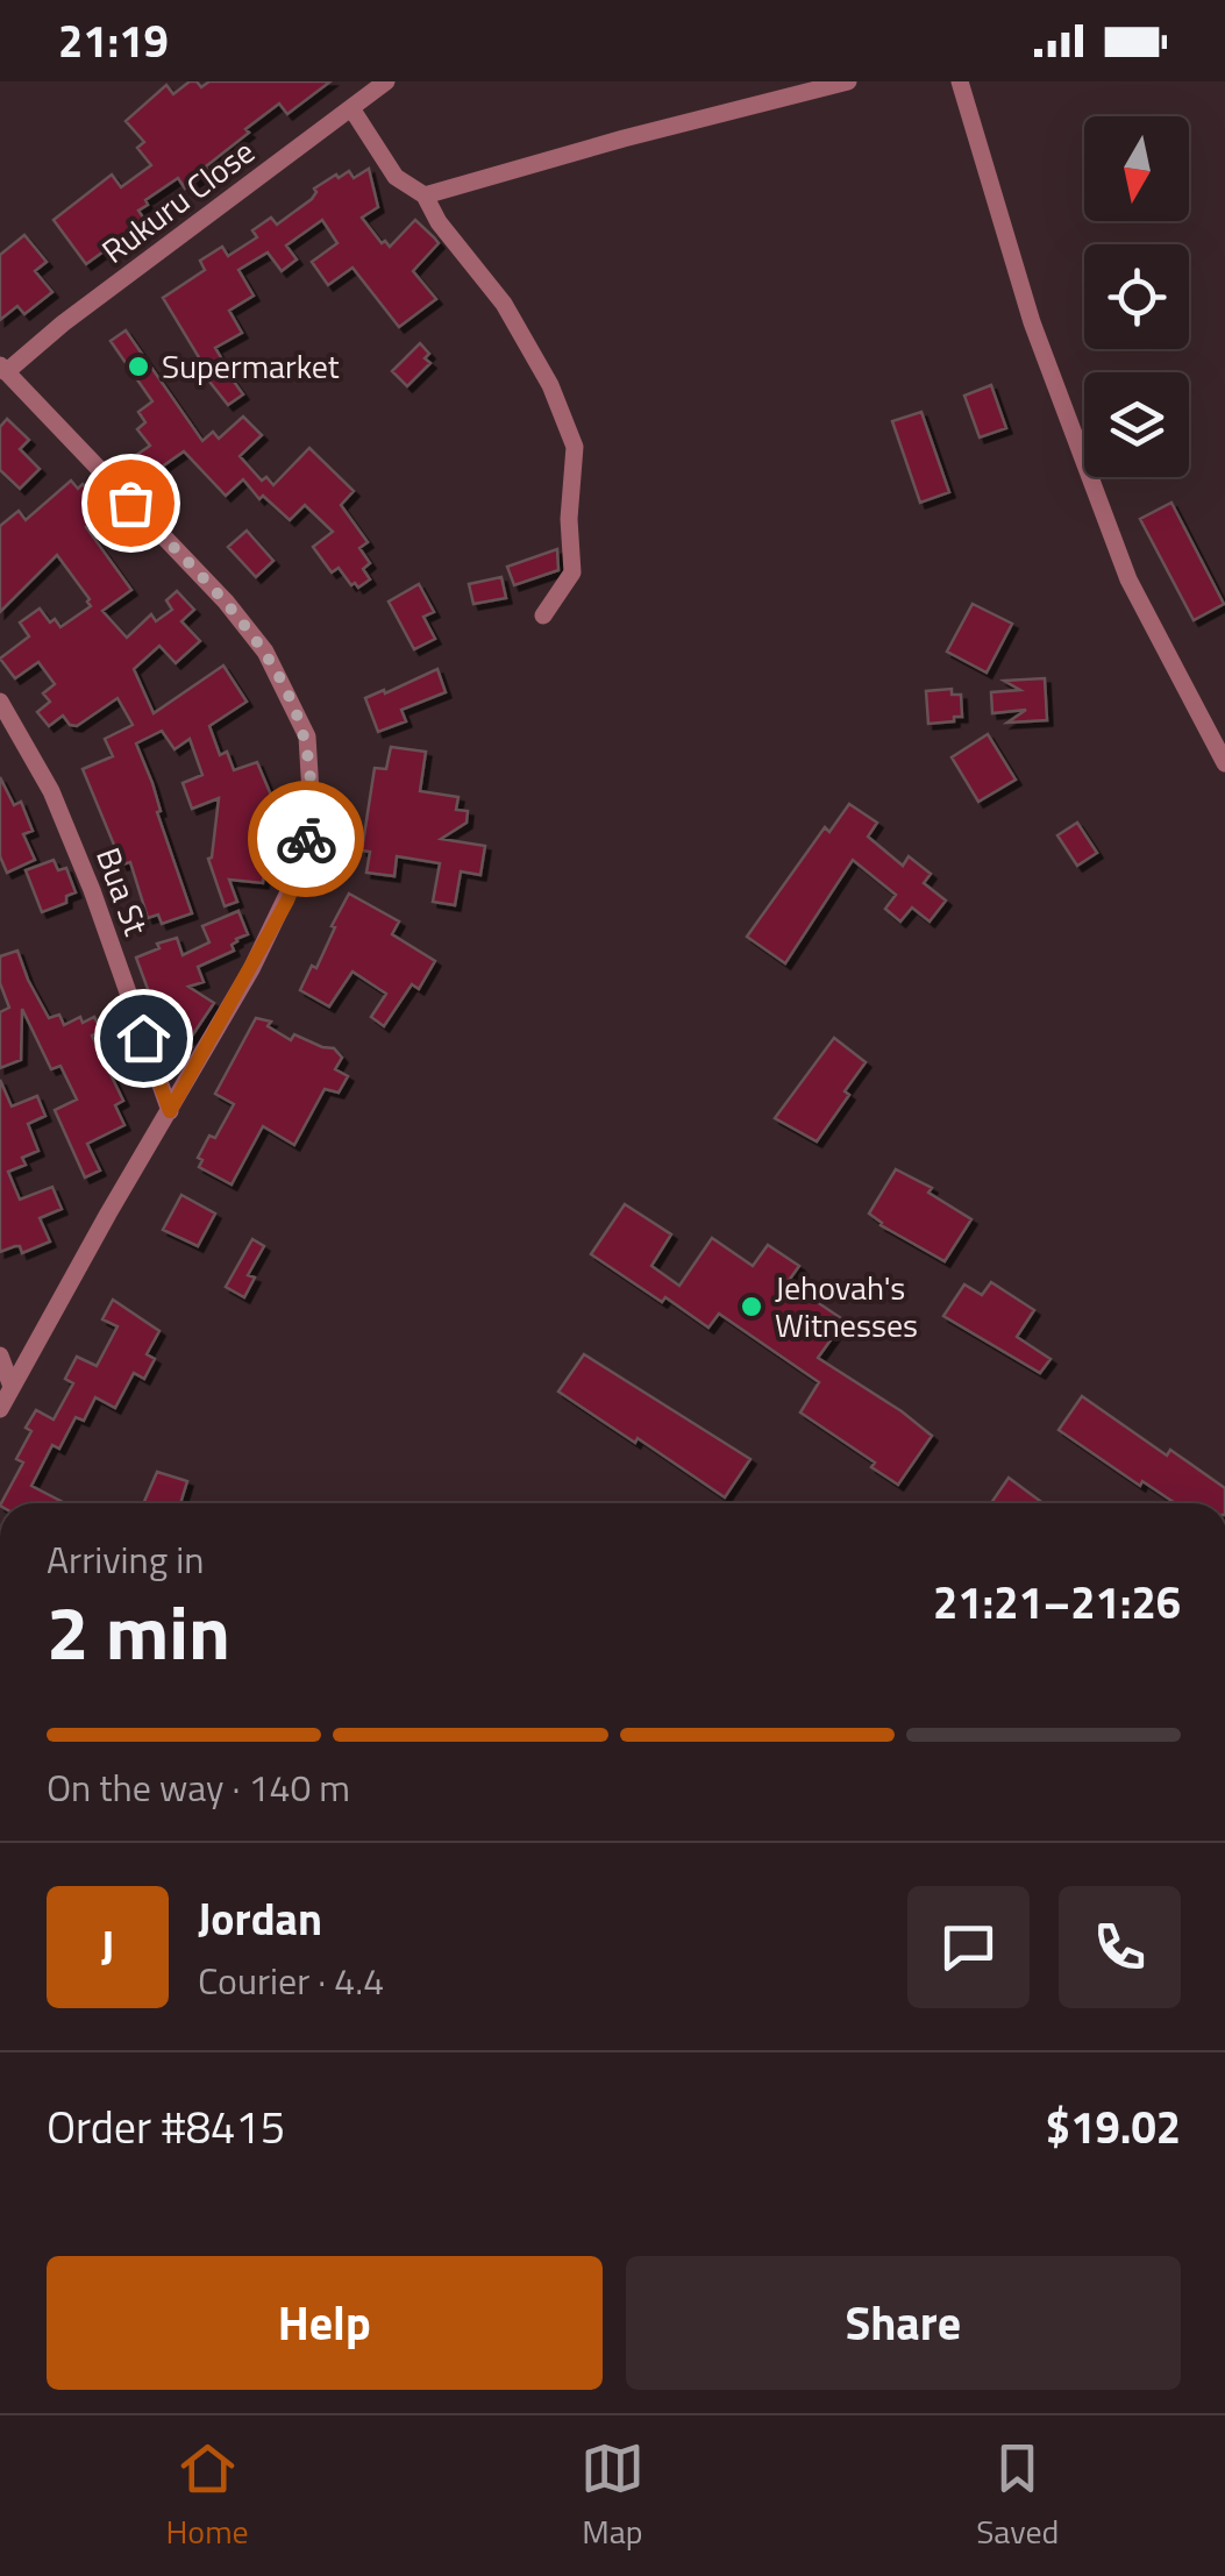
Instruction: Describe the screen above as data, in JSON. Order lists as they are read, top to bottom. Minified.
{"streets":{"street":["Rukuru Close","Bua St"]},"places":["Supermarket","Jehovah's Witnesses"],"north":"bottom","page":{"status":"21:19","heading":["2 min","Arriving in","21:21–21:26"],"panel":["Jordan","Courier · 4.4","Order #8415","$19.02"],"bar":"On the way · 140 m","round":"J","buttons":["Help","Share"],"tabs":["Home","Map","Saved"]}}
